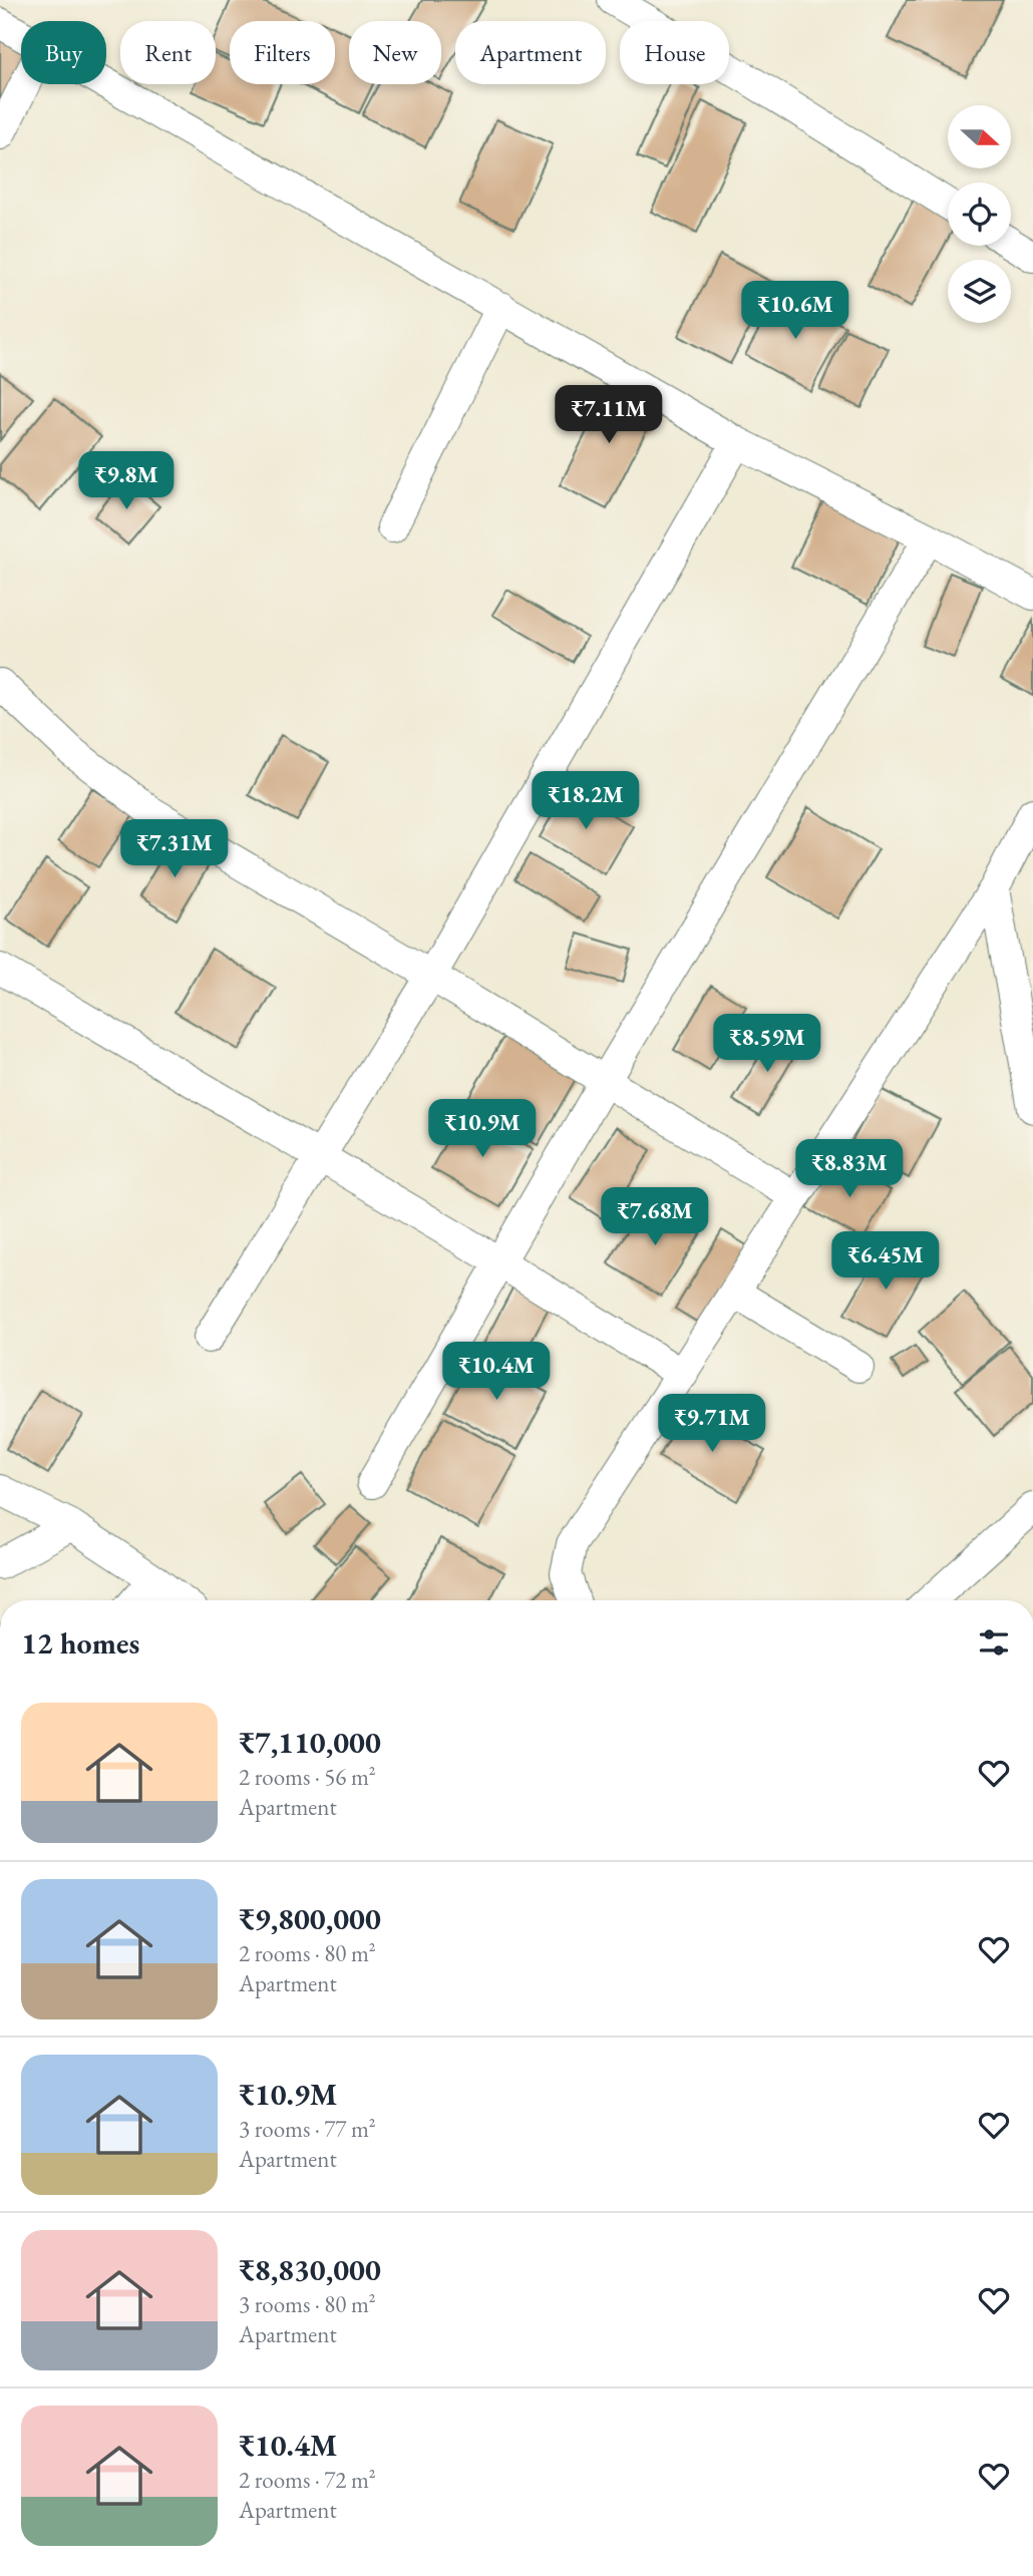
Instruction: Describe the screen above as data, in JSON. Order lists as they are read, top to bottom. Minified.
{"north":"right","page":{"chip":["Buy","Rent","Filters","New","Apartment","House"],"price":["₹10.6M","₹7.11M","₹9.8M","₹18.2M","₹7.31M","₹8.59M","₹10.9M","₹8.83M","₹7.68M","₹6.45M","₹10.4M","₹9.71M"],"heading":"12 homes","list":[{"name":"₹7,110,000","note":"2 rooms · 56 m² · Apartment"},{"name":"₹9,800,000","note":"2 rooms · 80 m² · Apartment"},{"name":"₹10.9M","note":"3 rooms · 77 m² · Apartment"},{"name":"₹8,830,000","note":"3 rooms · 80 m² · Apartment"},{"name":"₹10.4M","note":"2 rooms · 72 m² · Apartment"}]}}
